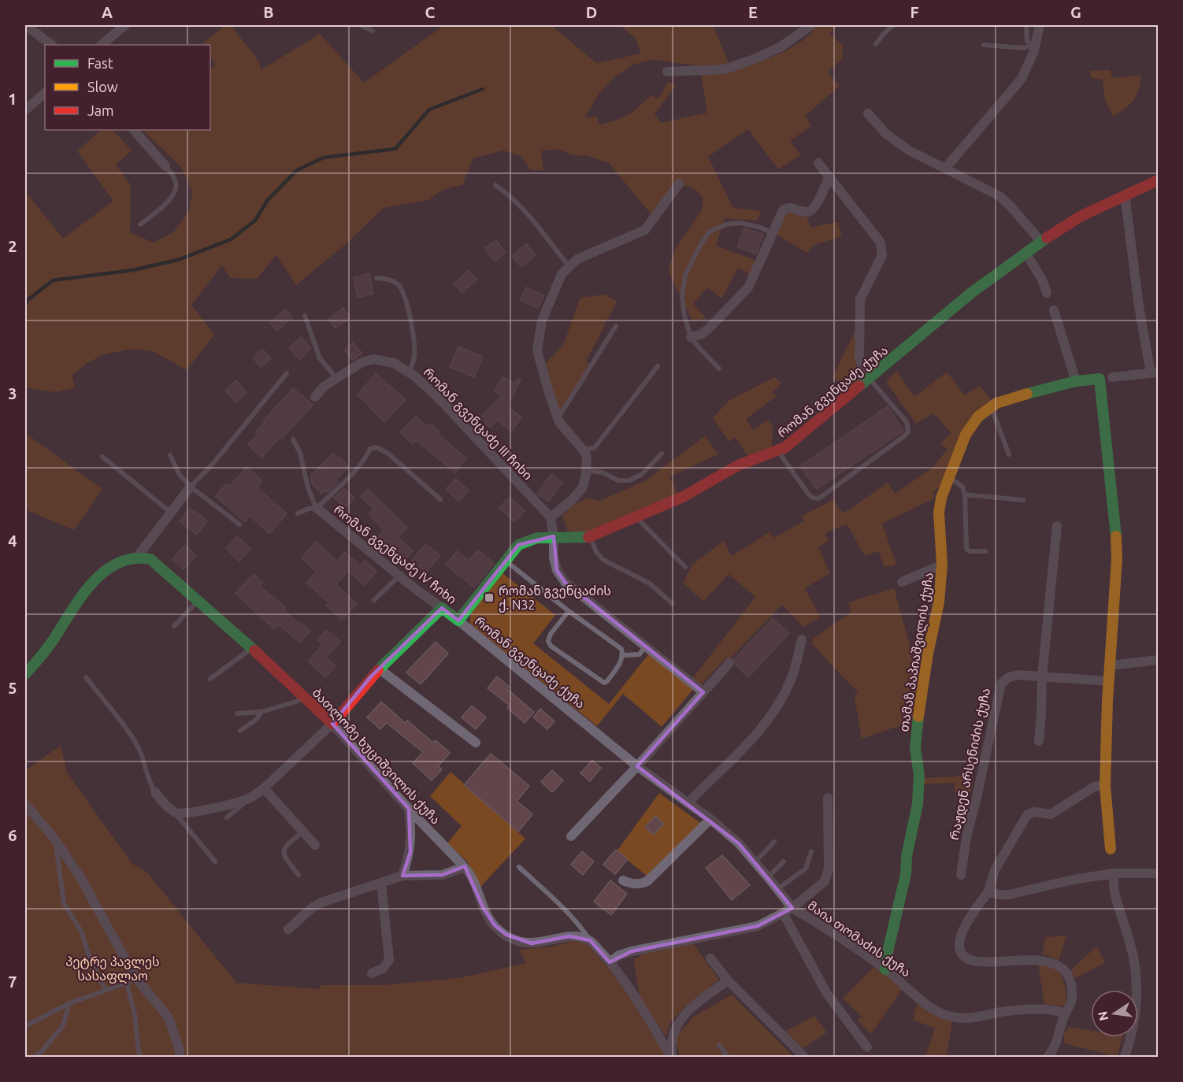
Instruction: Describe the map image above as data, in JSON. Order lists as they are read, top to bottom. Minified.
{"streets":{"street":["რომან გვენცაძე ქუჩა","რომან გვენცაძე III ჩიხი","რომან გვენცაძე IV ჩიხი","თამაზ პაპიაშვილის ქუჩა","ბათლომე ხუციშვილის ქუჩა","რაჟდენ არსენიძის ქუჩა","მაია თომაძის ქუჩა"]},"crossings":[["რომან გვენცაძე ქუჩა","რომან გვენცაძე IV ჩიხი"],["რომან გვენცაძე ქუჩა","მაია თომაძის ქუჩა"],["თამაზ პაპიაშვილის ქუჩა","მაია თომაძის ქუჩა"]],"parks":["პეტრე პავლეს სასაფლაო"],"places":{"transit":["რომან გვენცაძის ქ. N32"]},"legend":["Fast","Slow","Jam"],"north":"left","grid":{"columns":["A","B","C","D","E","F","G"],"rows":["1","2","3","4","5","6","7"]}}
